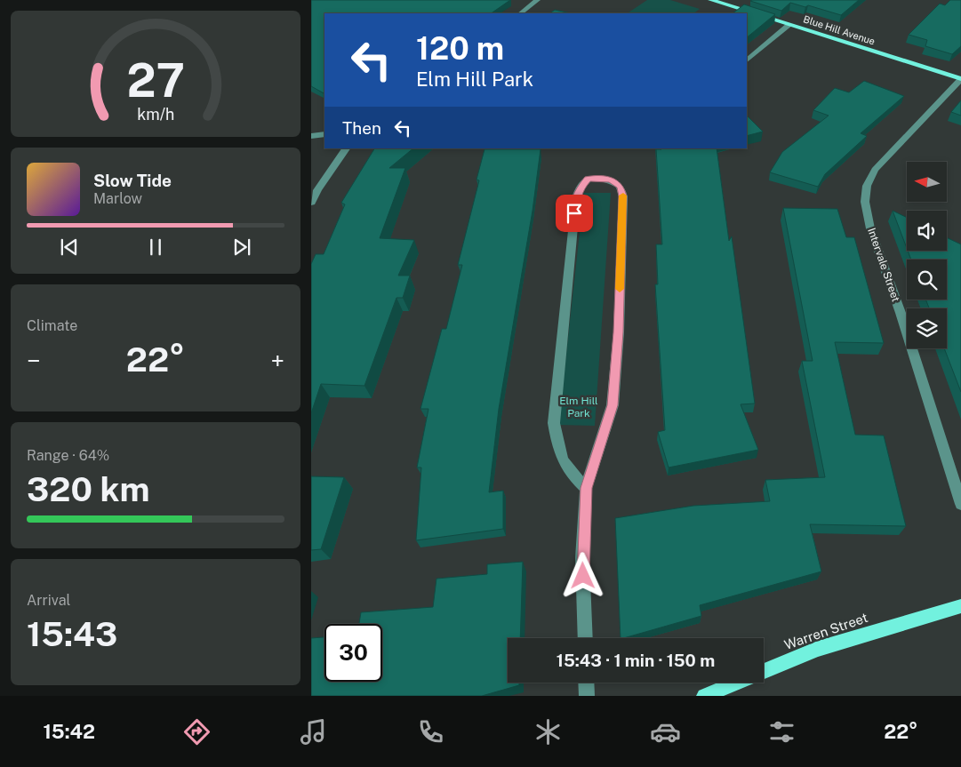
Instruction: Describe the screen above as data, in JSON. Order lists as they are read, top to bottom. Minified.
{"streets":{"main road":["Blue Hill Avenue","Warren Street"],"street":["Intervale Street"]},"crossings":[["Blue Hill Avenue","Intervale Street"]],"parks":["Elm Hill Park"],"north":"left","page":{"turn":["120 m","Elm Hill Park"],"then":"Then","song":["Slow Tide","Marlow"],"tile":["Climate",["Range · 64%","320 km"],["Arrival","15:43"]],"heat":["−","22°","+"],"limit":"30","trip":"15:43 · 1 min · 150 m","tabs":["15:42","22°"],"gauge":["27","km/h"]}}
